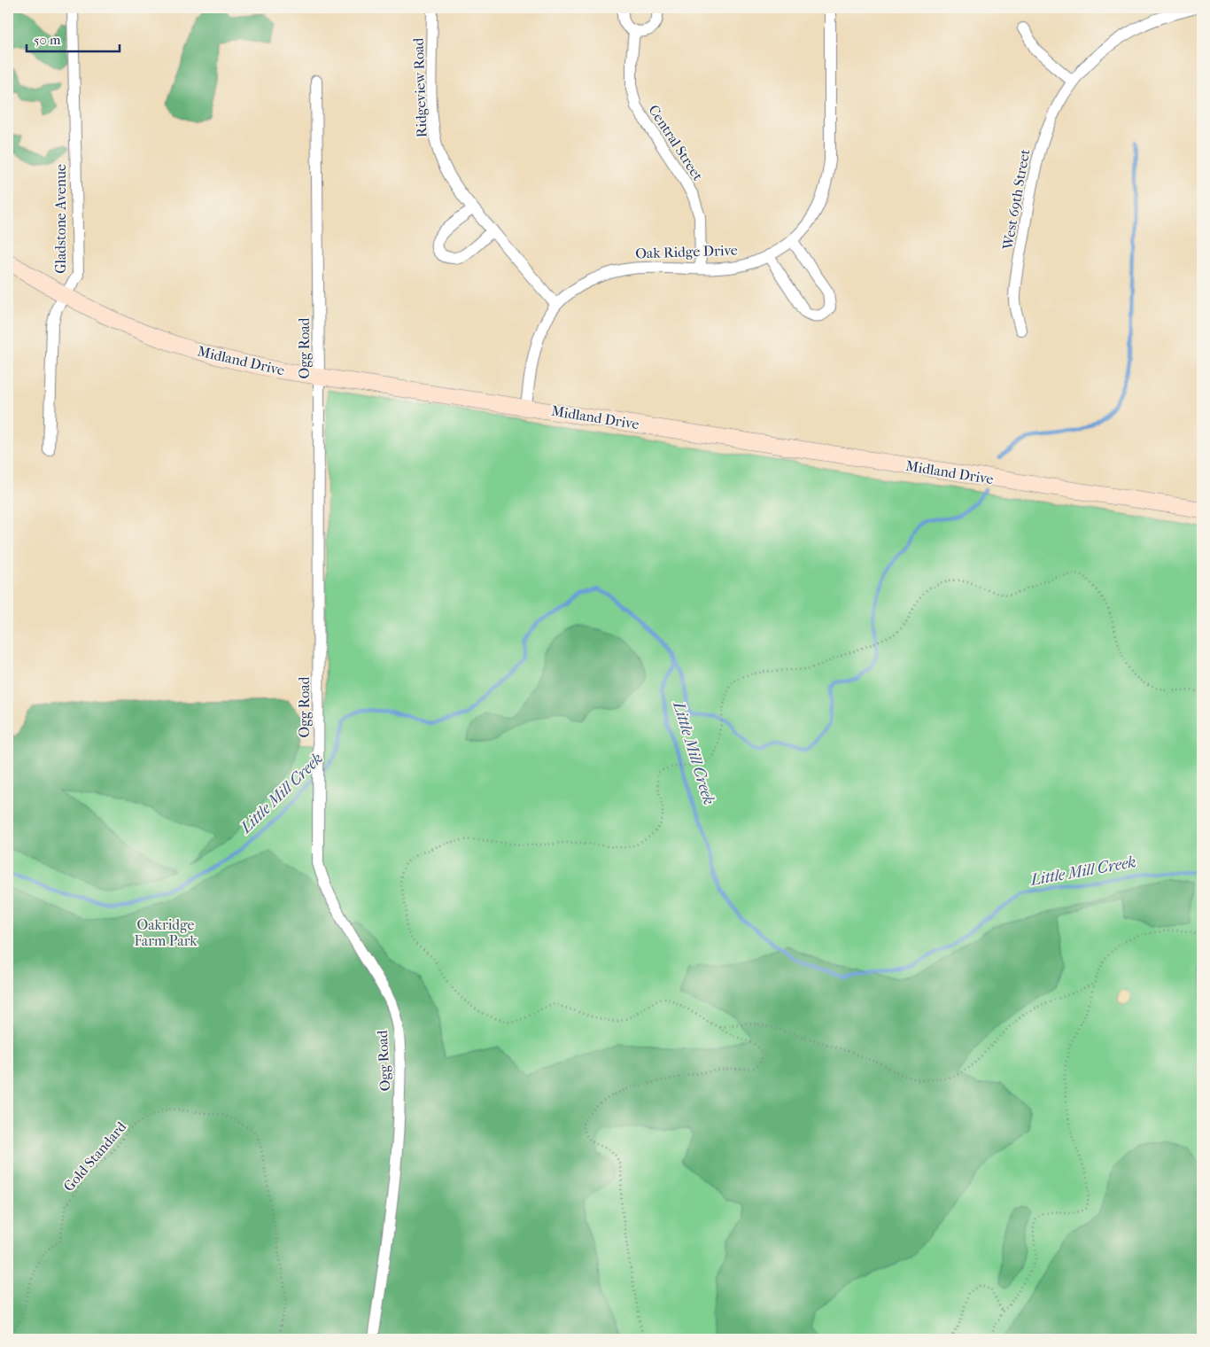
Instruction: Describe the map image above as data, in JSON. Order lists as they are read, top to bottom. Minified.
{"streets":{"main road":["Midland Drive"],"street":["Ridgeview Road","Central Street","West 69th Street","Gladstone Avenue","Oak Ridge Drive","Ogg Road"],"path":["Gold Standard"]},"crossings":[["Ridgeview Road","Oak Ridge Drive"],["Central Street","Oak Ridge Drive"],["Gladstone Avenue","Midland Drive"],["Oak Ridge Drive","Midland Drive"],["Ogg Road","Midland Drive"]],"water":["Little Mill Creek"],"parks":["Oakridge Farm Park"],"scale_bar":"50 m"}
